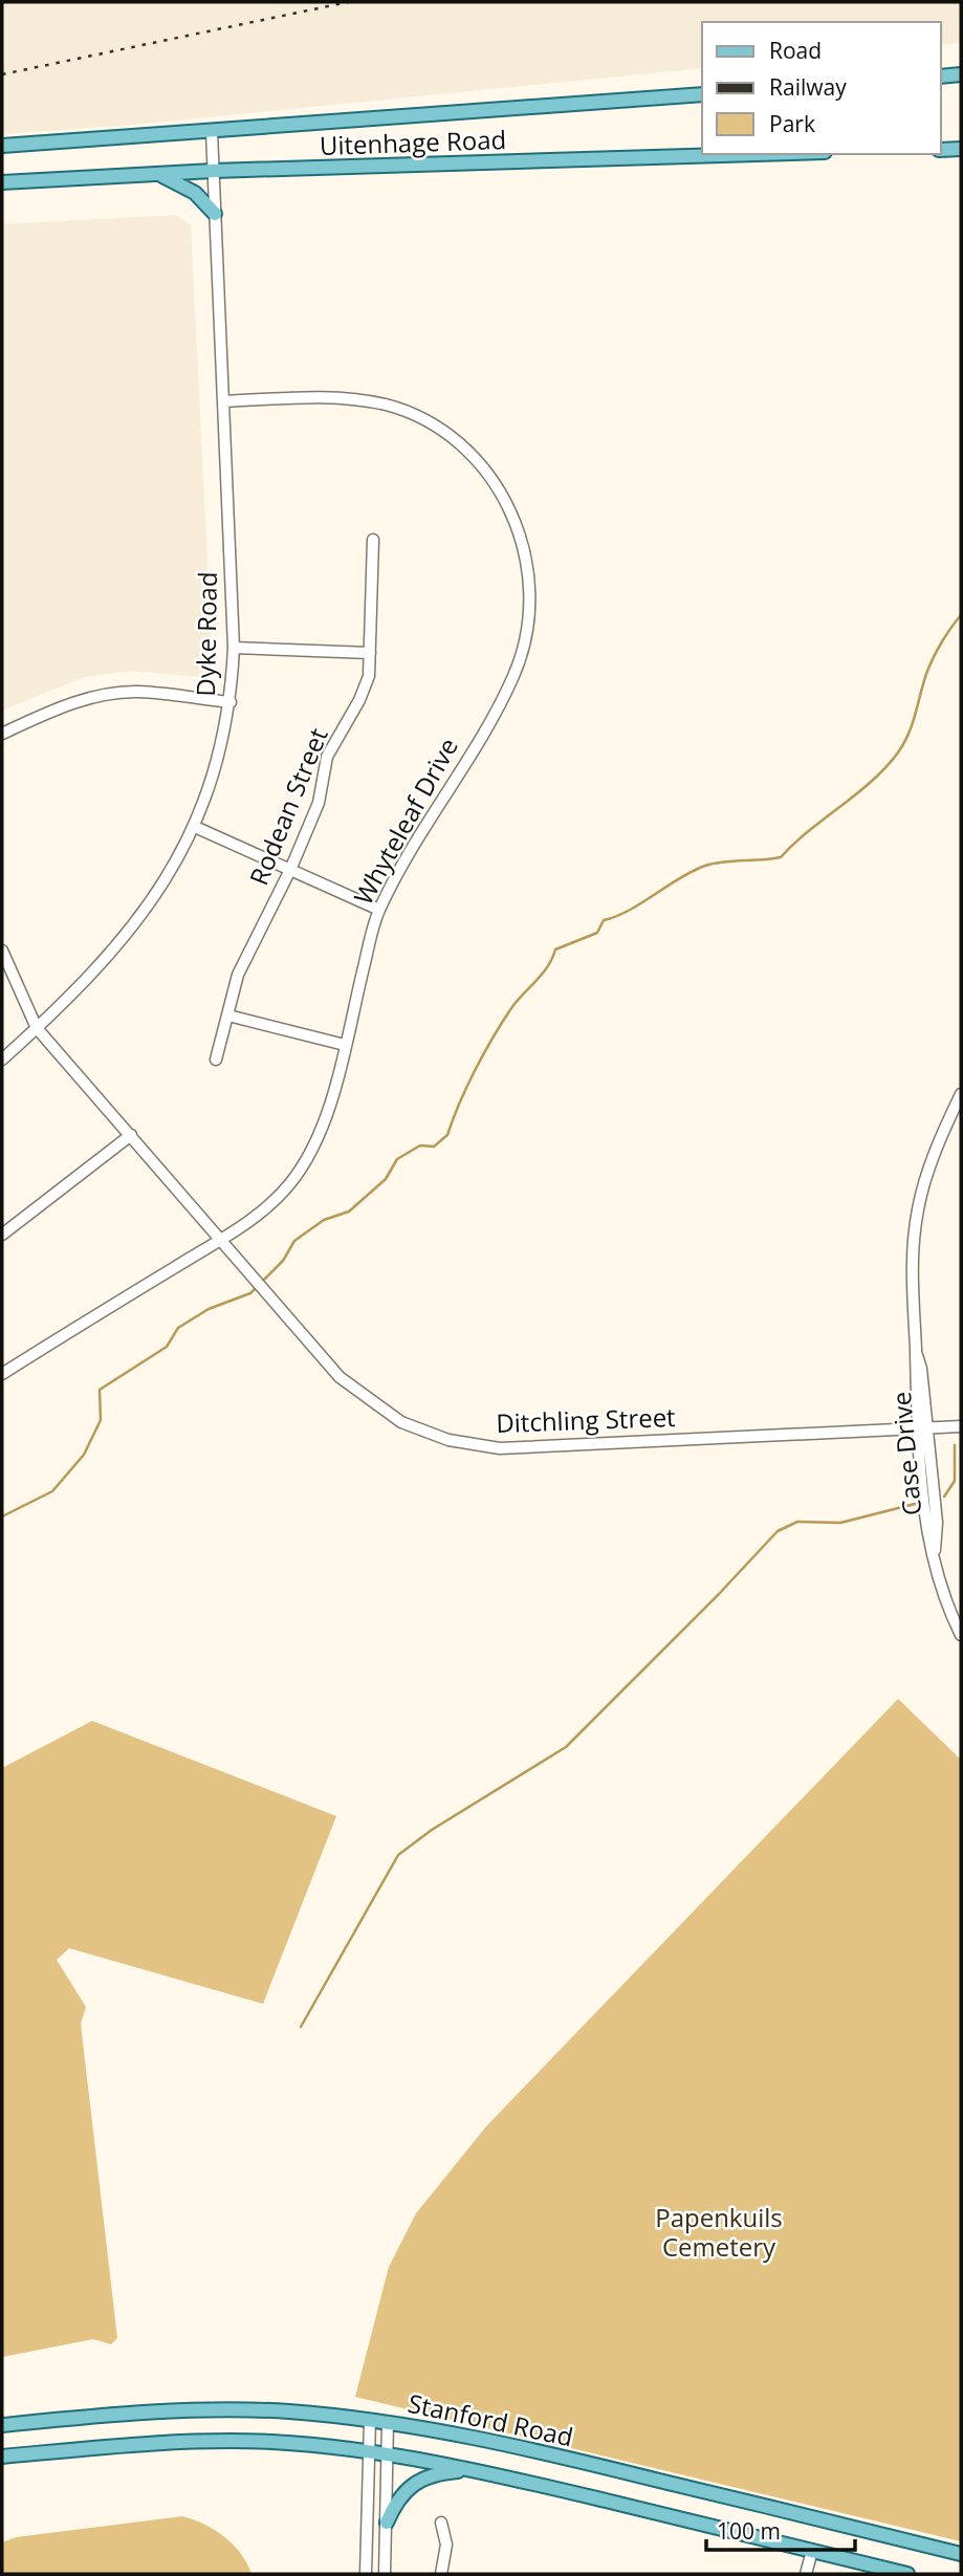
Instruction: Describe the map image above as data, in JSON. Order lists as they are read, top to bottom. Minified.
{"streets":{"main road":["Uitenhage Road","Stanford Road"],"street":["Dyke Road","Rodean Street","Whyteleaf Drive","Ditchling Street","Case Drive"]},"crossings":[["Uitenhage Road","Dyke Road"],["Dyke Road","Whyteleaf Drive"],["Dyke Road","Ditchling Street"],["Whyteleaf Drive","Ditchling Street"],["Ditchling Street","Case Drive"]],"parks":["Papenkuils Cemetery"],"legend":["Road","Railway","Park"],"scale_bar":"100 m"}
